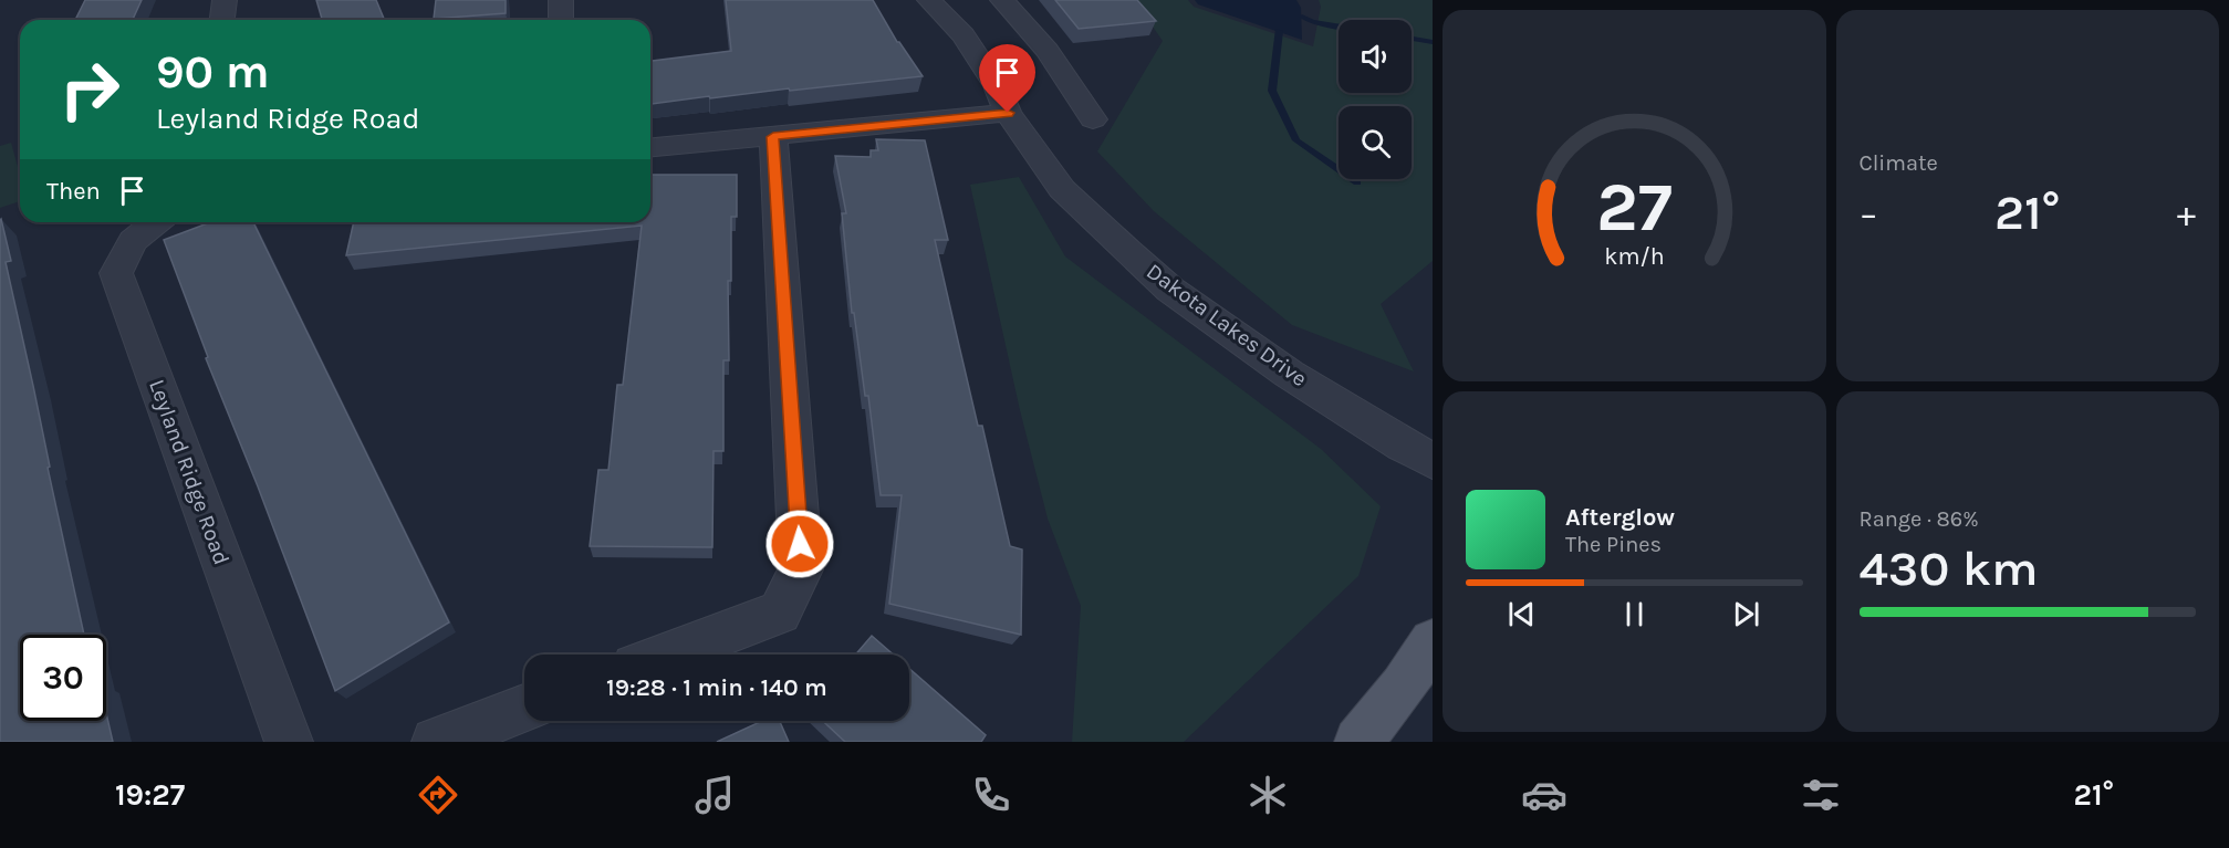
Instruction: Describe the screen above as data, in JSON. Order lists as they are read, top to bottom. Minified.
{"streets":{"street":["Dakota Lakes Drive","Leyland Ridge Road"]},"page":{"tile":["Climate",["Range · 86%","430 km"]],"turn":["90 m","Leyland Ridge Road"],"then":"Then","heat":["−","21°","+"],"song":["Afterglow","The Pines"],"limit":"30","trip":"19:28 · 1 min · 140 m","tabs":["19:27","21°"],"gauge":["27","km/h"]}}
